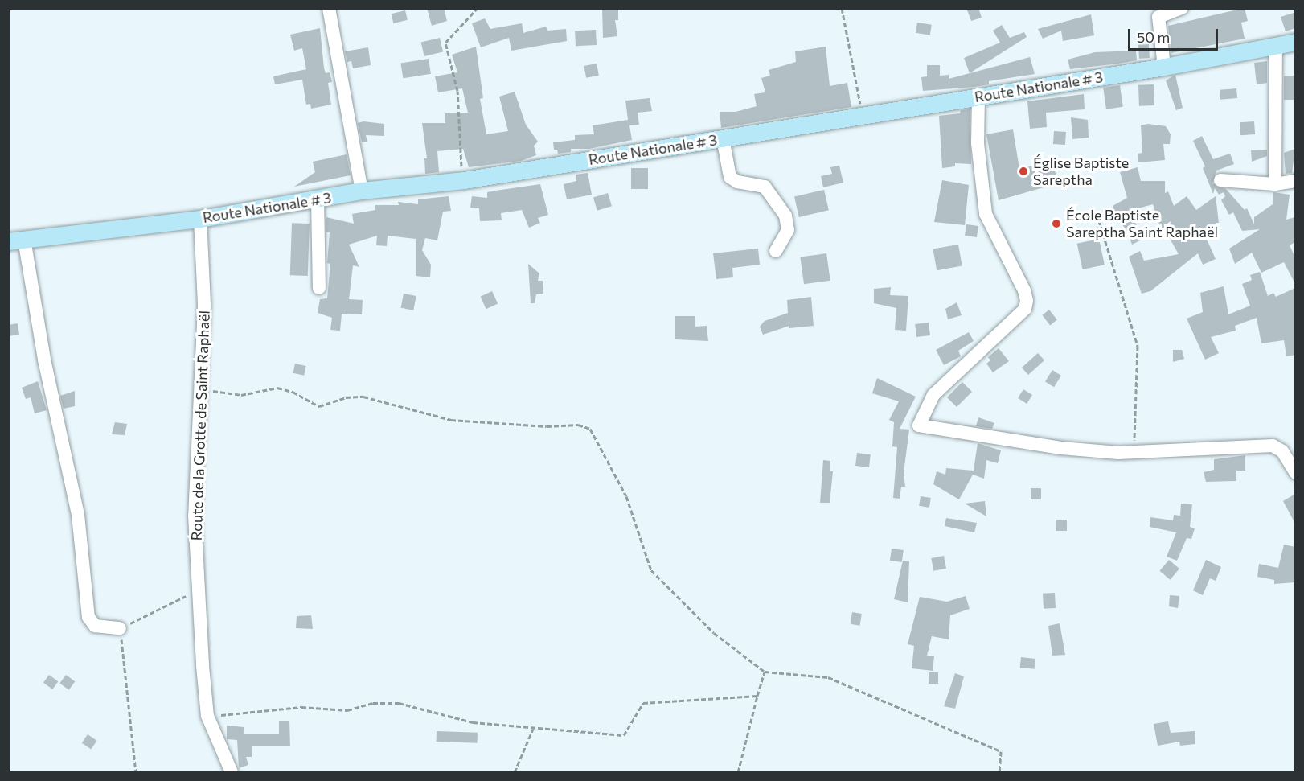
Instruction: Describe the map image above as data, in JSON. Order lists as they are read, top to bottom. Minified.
{"streets":{"main road":["Route Nationale # 3"],"street":["Route de la Grotte de Saint Raphaël"]},"crossings":[["Route Nationale # 3","Route de la Grotte de Saint Raphaël"]],"places":["Église Baptiste Sareptha","École Baptiste Sareptha Saint Raphaël"],"scale_bar":"50 m"}
